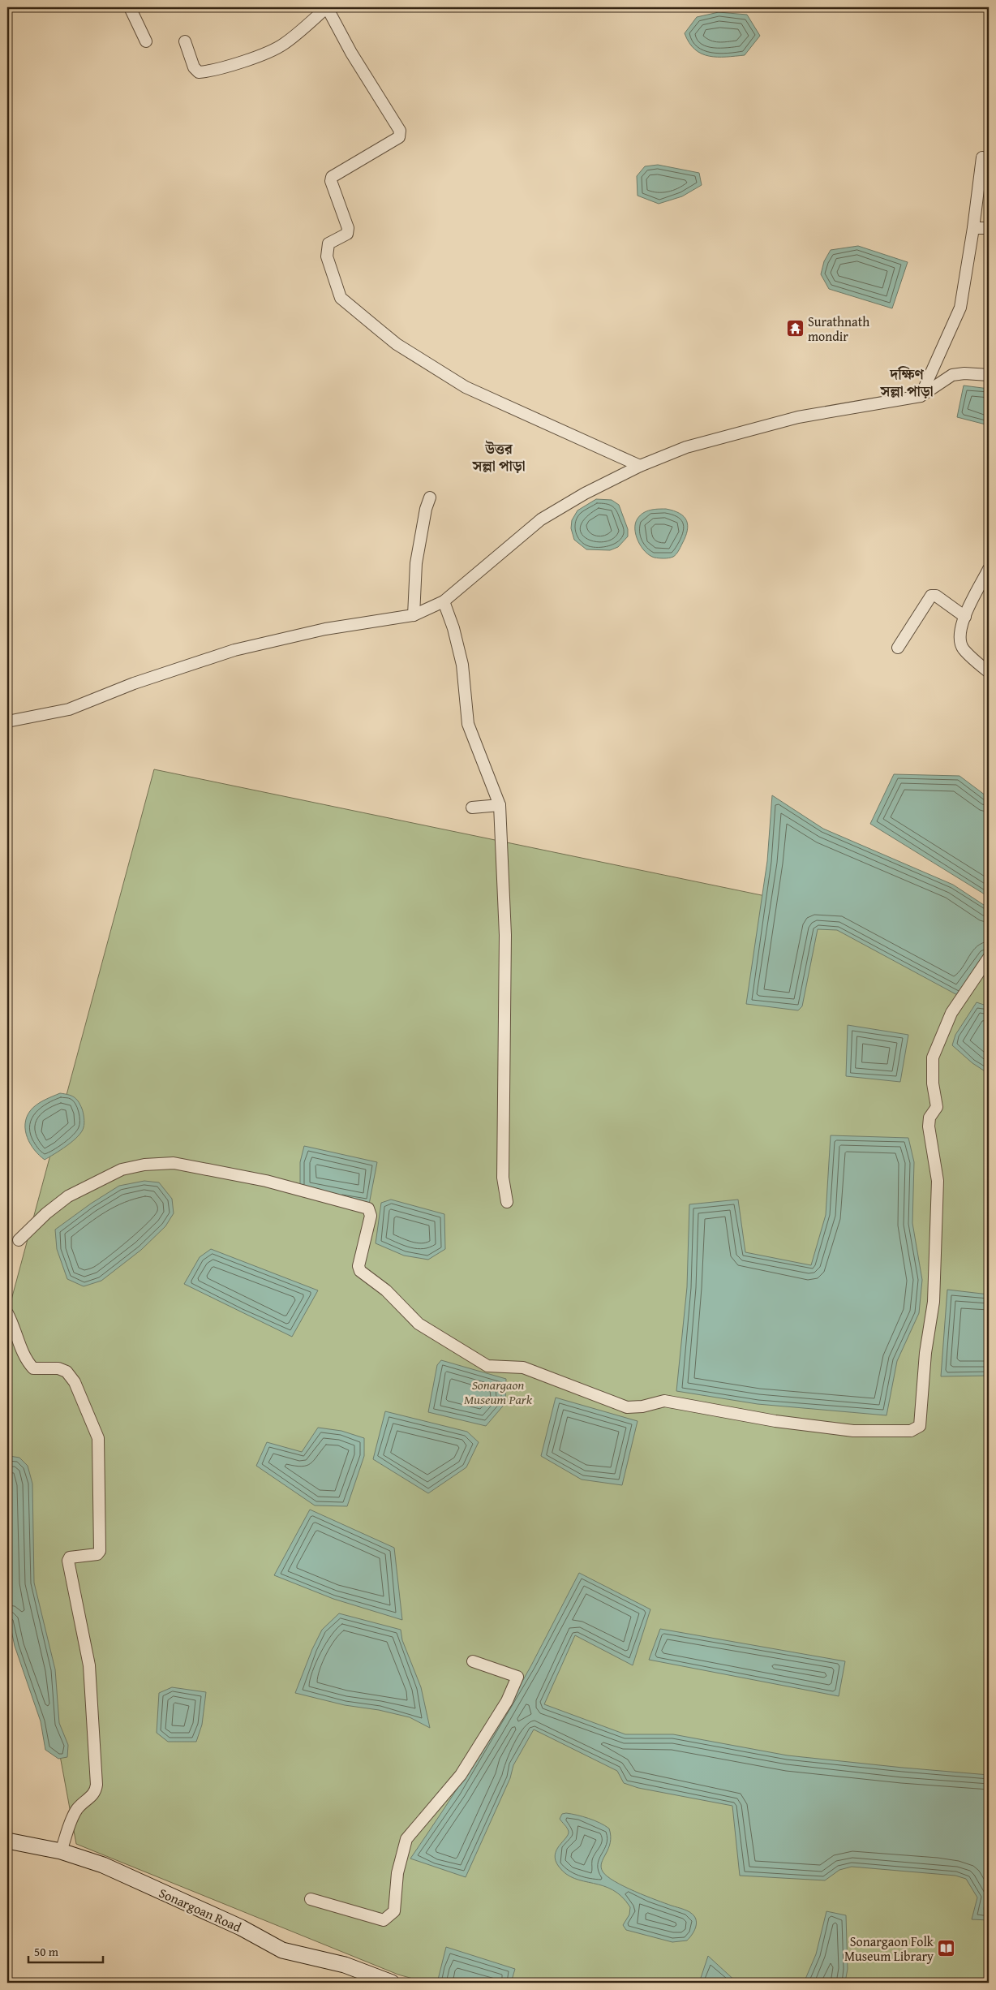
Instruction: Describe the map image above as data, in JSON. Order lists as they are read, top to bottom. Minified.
{"streets":{"main road":["Sonargoan Road"]},"districts":["দক্ষিণ সল্লা পাড়া","উত্তর সল্লা পাড়া"],"parks":["Sonargaon Museum Park"],"places":{"temple":["Surathnath mondir"],"library":["Sonargaon Folk Museum Library"]},"scale_bar":"50 m"}
